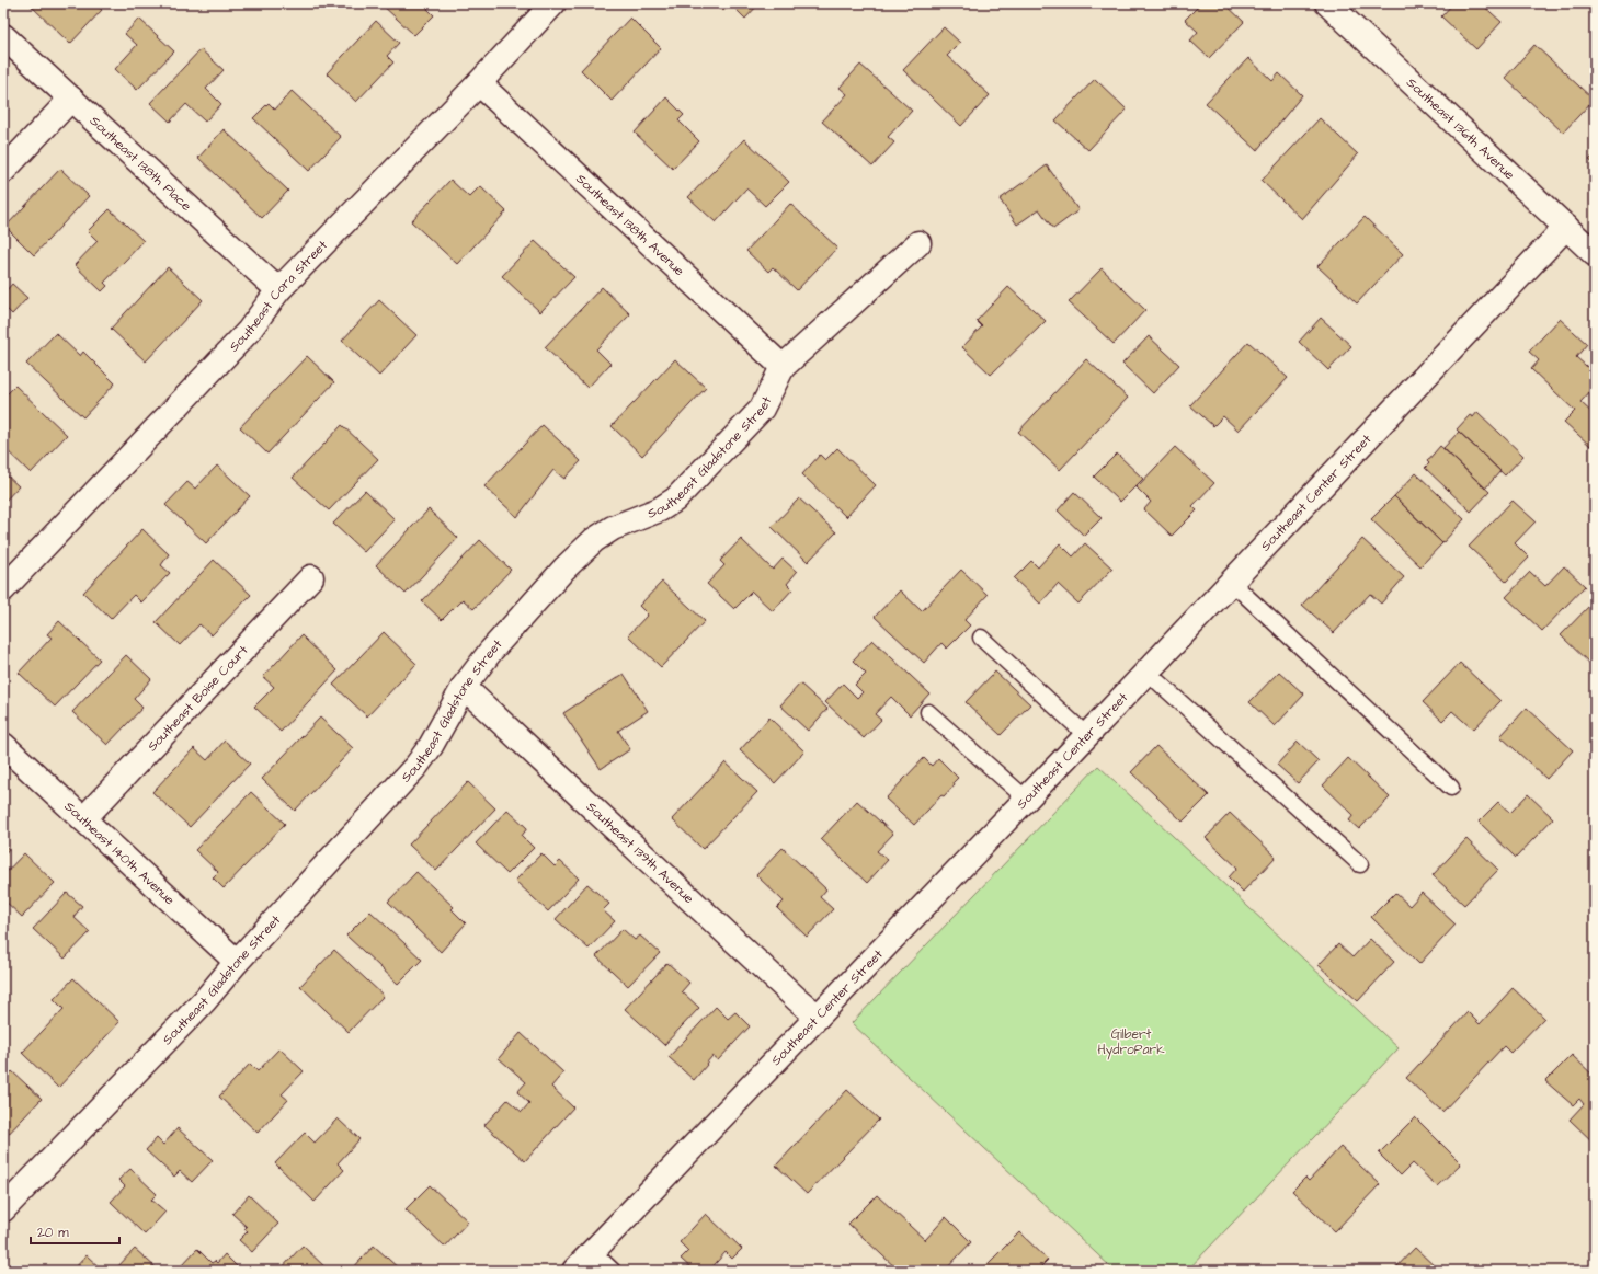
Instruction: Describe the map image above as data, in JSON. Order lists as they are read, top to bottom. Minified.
{"streets":{"street":["Southeast 136th Avenue","Southeast 138th Place","Southeast 138th Avenue","Southeast Cora Street","Southeast Gladstone Street","Southeast Center Street","Southeast Boise Court","Southeast 139th Avenue","Southeast 140th Avenue"]},"crossings":[["Southeast 136th Avenue","Southeast Center Street"],["Southeast 138th Place","Southeast Cora Street"],["Southeast 138th Avenue","Southeast Cora Street"],["Southeast 138th Avenue","Southeast Gladstone Street"],["Southeast Gladstone Street","Southeast 139th Avenue"],["Southeast Gladstone Street","Southeast 140th Avenue"],["Southeast Center Street","Southeast 139th Avenue"],["Southeast Boise Court","Southeast 140th Avenue"]],"parks":["Gilbert HydroPark"],"scale_bar":"20 m"}
